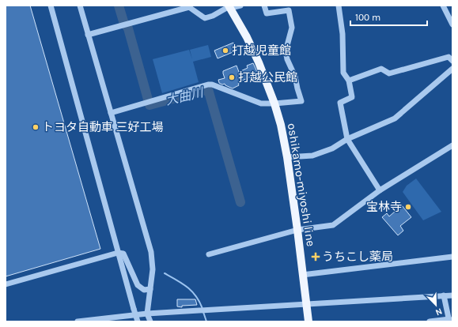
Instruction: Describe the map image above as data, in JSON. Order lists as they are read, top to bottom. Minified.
{"streets":{"main road":["oshikamo-miyoshi line"]},"water":["大曲川"],"places":{"other":["打越児童館","打越公民館","トヨタ自動車 三好工場","宝林寺"],"health":["うちこし薬局"]},"scale_bar":"100 m","north":"bottom right"}
